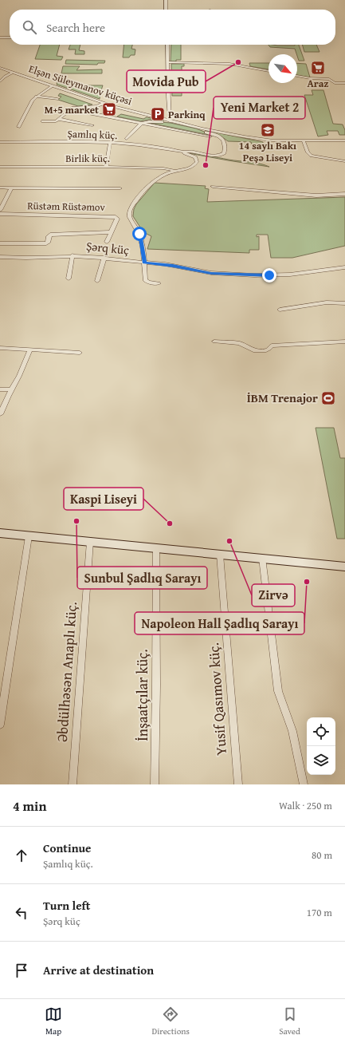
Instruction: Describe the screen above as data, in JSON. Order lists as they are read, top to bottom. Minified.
{"streets":{"street":["Elşən Süleymanov küçəsi","Şamlıq küç.","Birlik küç.","Rüstəm Rüstəmov","Şərq küç","Əbdülhəsən Anaplı küç.","İnşaatçılar küç.","Yusif Qasımov küç."]},"crossings":[["Şamlıq küç.","Birlik küç."],["Şamlıq küç.","Şərq küç"]],"places":{"other":["Movida Pub","Yeni Market 2","Sunbul Şadlıq Sarayı","Kaspi Liseyi","Zirvə","Napoleon Hall Şadlıq Sarayı"],"supermarket":["Araz","М+5 market"],"parking":["Parkinq"],"school or university":["14 saylı Bakı Peşə Liseyi"],"sports":["İBM Trenajor"]},"north":"bottom right","page":{"search":"Search here","heading":["4 min","Walk · 250 m"],"list":[["Continue","Şamlıq küç.","80 m"],["Turn left","Şərq küç","170 m"],"Arrive at destination"],"nav":["Map","Directions","Saved"]}}
